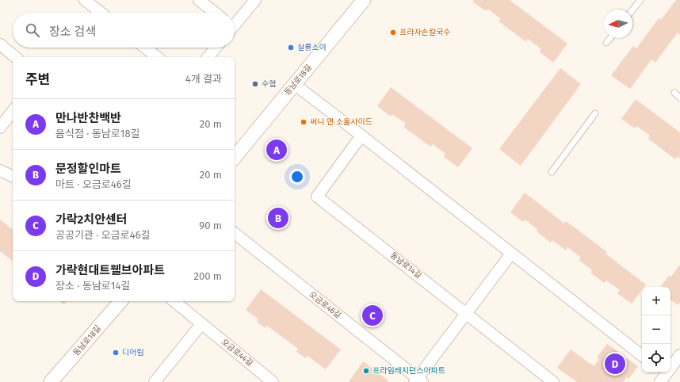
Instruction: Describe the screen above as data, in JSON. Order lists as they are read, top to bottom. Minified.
{"streets":{"street":["동남로18길","동남로14길","오금로46길","오금로44길"]},"crossings":[["동남로14길","오금로46길"]],"places":["프라자손칼국수","살롱소이","수협","써니 앤 소울사이드","디어림","프라임레지던스아파트"],"north":"left","page":{"search":"장소 검색","heading":["주변","4개 결과"],"list":[{"mark":"A","name":"만나반찬백반","note":"음식점 · 동남로18길","value":"20 m"},{"mark":"B","name":"문정할인마트","note":"마트 · 오금로46길","value":"20 m"},{"mark":"C","name":"가락2치안센터","note":"공공기관 · 오금로46길","value":"90 m"},{"mark":"D","name":"가락현대트웰브아파트","note":"장소 · 동남로14길","value":"200 m"}],"pins":["A","B","C","D"],"map_buttons":["+","−"]}}
